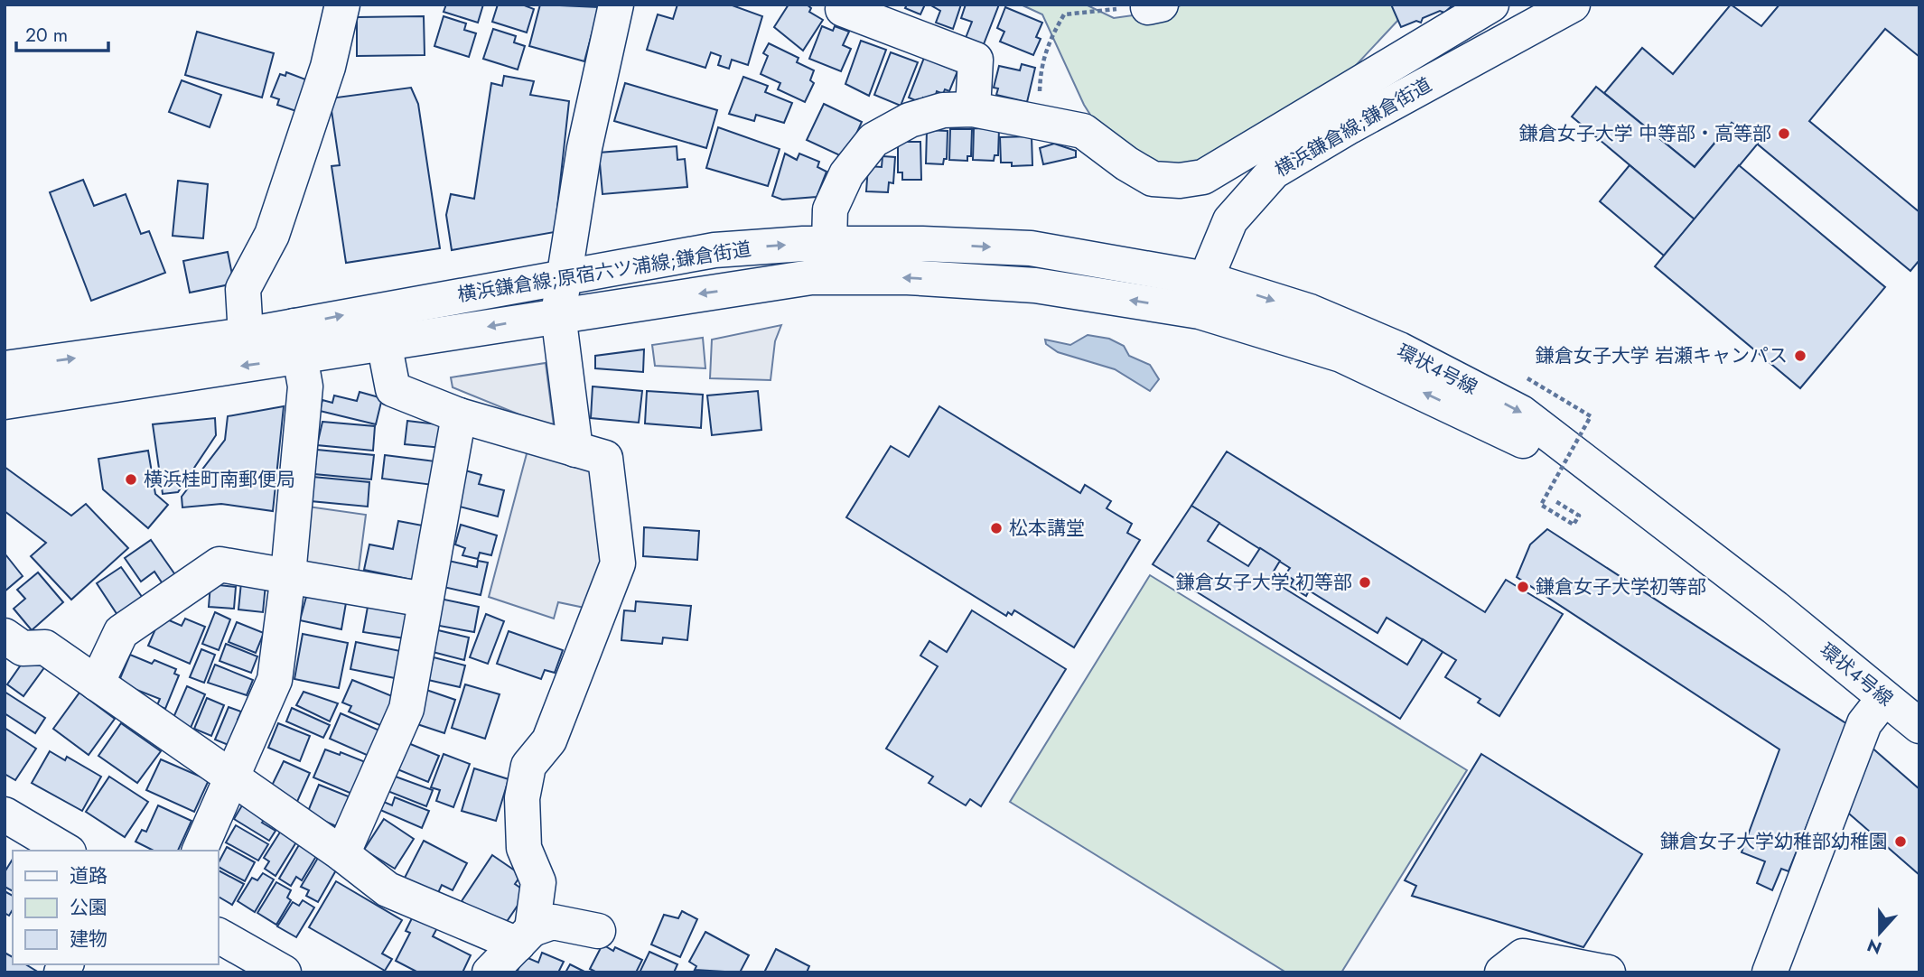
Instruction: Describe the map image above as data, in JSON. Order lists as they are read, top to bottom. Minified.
{"streets":{"street":["横浜鎌倉線;鎌倉街道","横浜鎌倉線;原宿六ツ浦線;鎌倉街道","環状4号線"]},"crossings":[["横浜鎌倉線;鎌倉街道","横浜鎌倉線;原宿六ツ浦線;鎌倉街道"],["横浜鎌倉線;鎌倉街道","環状4号線"],["横浜鎌倉線;原宿六ツ浦線;鎌倉街道","環状4号線"]],"places":["鎌倉女子大学 中等部・高等部","鎌倉女子大学 岩瀬キャンパス","横浜桂町南郵便局","松本講堂","鎌倉女子大学 初等部","鎌倉女子大学初等部","鎌倉女子大学幼稚部幼稚園"],"legend":["道路","公園","建物"],"scale_bar":"20 m","north":"bottom"}
